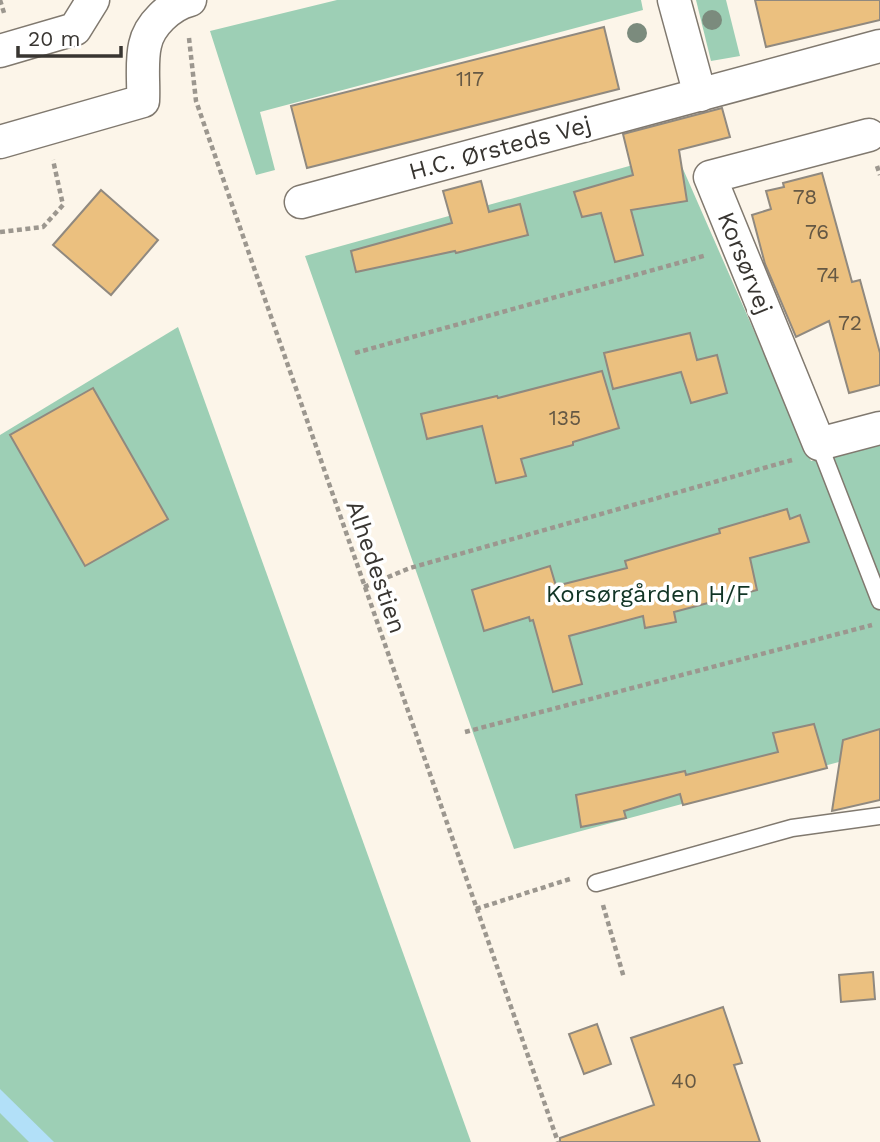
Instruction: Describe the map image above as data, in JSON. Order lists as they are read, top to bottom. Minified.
{"streets":{"street":["H.C. Ørsteds Vej","Korsørvej"],"path":["Alhedestien"]},"parks":["Korsørgården H/F"],"house_numbers":["117","78","76","74","72","135","40"],"scale_bar":"20 m"}
